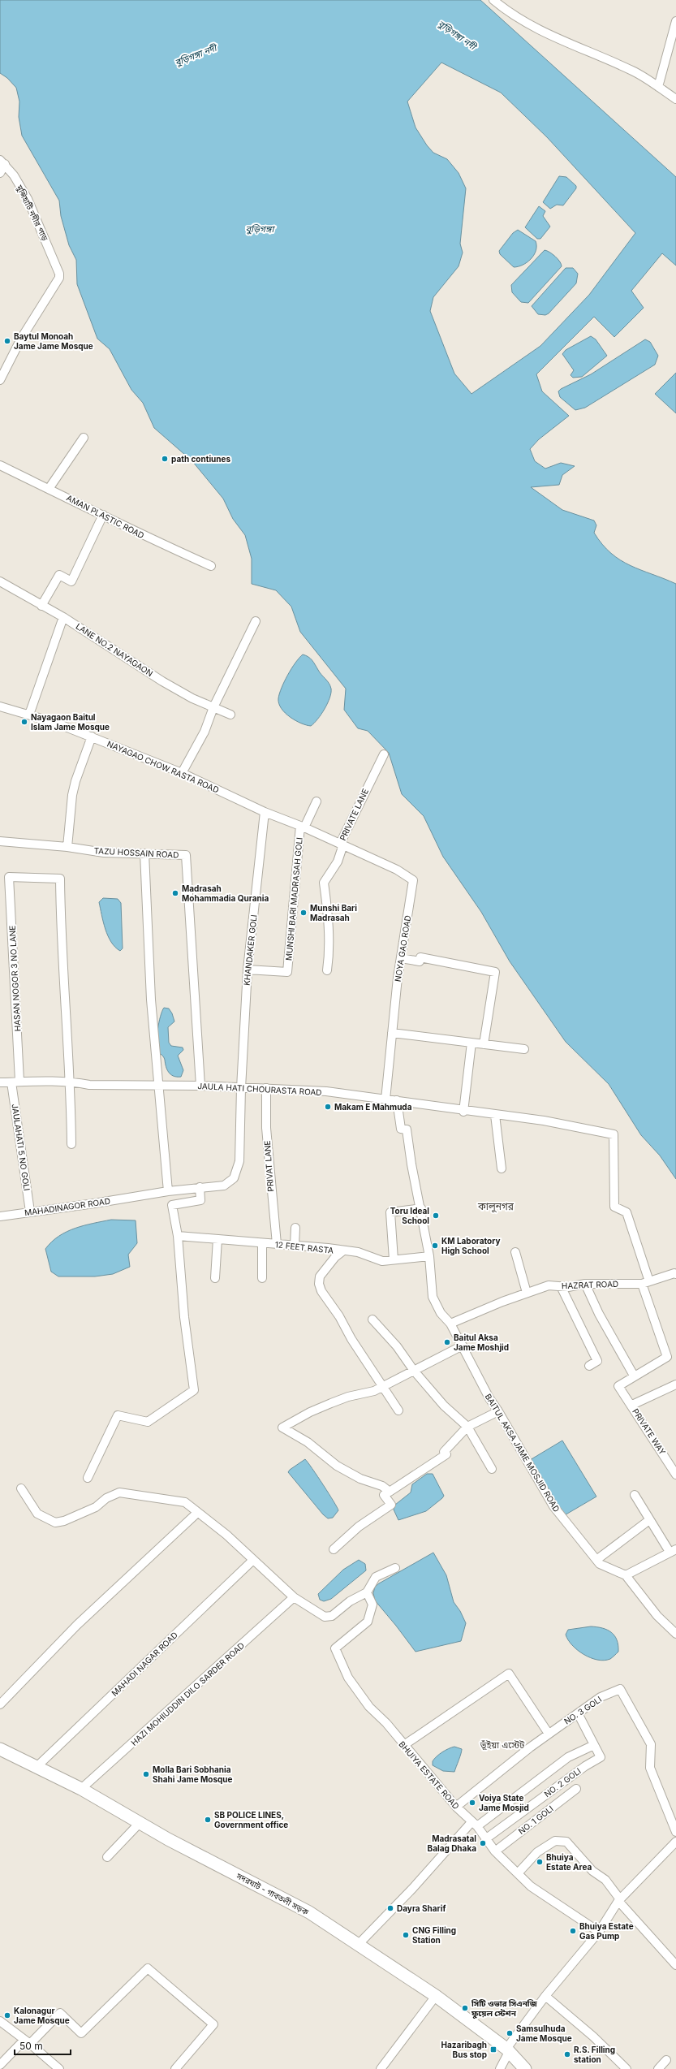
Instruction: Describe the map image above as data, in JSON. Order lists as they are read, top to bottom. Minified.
{"streets":{"highway":["সদরঘাট - গাবতলী সড়ক"],"street":["মুন্সিহাটি নদীর পাড়","AMAN PLASTIC ROAD","LANE NO.2 NAYAGAON","NAYAGAO CHOW RASTA ROAD","PRIVATE LANE","TAZU HOSSAIN ROAD","MUNSHI BARI MADRASAH GOLI","NOYA GAO ROAD","KHANDAKER GOLI","HASAN NOGOR 3 NO LANE","JAULA HATI CHOURASTA ROAD","JAULAHATI 5 NO GOLI","PRIVAT LANE","MAHADINAGOR ROAD","12 FEET RASTA","HAZRAT ROAD","PRIVATE WAY","BAITUL AKSA JAME MOSJID ROAD","MAHADI NAGAR ROAD","HAZI MOHIUDDIN DILO SARDER ROAD","NO. 3 GOLI","BHUIYA ESTATE ROAD","NO. 2 GOLI","NO. 1 GOLI"]},"crossings":[["NAYAGAO CHOW RASTA ROAD","PRIVATE LANE"],["NAYAGAO CHOW RASTA ROAD","MUNSHI BARI MADRASAH GOLI"],["NAYAGAO CHOW RASTA ROAD","NOYA GAO ROAD"],["NAYAGAO CHOW RASTA ROAD","KHANDAKER GOLI"],["PRIVATE LANE","NOYA GAO ROAD"],["TAZU HOSSAIN ROAD","JAULA HATI CHOURASTA ROAD"],["MUNSHI BARI MADRASAH GOLI","KHANDAKER GOLI"],["NOYA GAO ROAD","JAULA HATI CHOURASTA ROAD"],["KHANDAKER GOLI","JAULA HATI CHOURASTA ROAD"],["KHANDAKER GOLI","MAHADINAGOR ROAD"],["HASAN NOGOR 3 NO LANE","JAULA HATI CHOURASTA ROAD"],["HASAN NOGOR 3 NO LANE","JAULAHATI 5 NO GOLI"],["JAULA HATI CHOURASTA ROAD","JAULAHATI 5 NO GOLI"],["JAULA HATI CHOURASTA ROAD","PRIVAT LANE"],["JAULA HATI CHOURASTA ROAD","HAZRAT ROAD"],["JAULA HATI CHOURASTA ROAD","BAITUL AKSA JAME MOSJID ROAD"],["JAULAHATI 5 NO GOLI","MAHADINAGOR ROAD"],["PRIVAT LANE","12 FEET RASTA"],["12 FEET RASTA","BAITUL AKSA JAME MOSJID ROAD"],["HAZRAT ROAD","BAITUL AKSA JAME MOSJID ROAD"],["MAHADI NAGAR ROAD","সদরঘাট - গাবতলী সড়ক"],["HAZI MOHIUDDIN DILO SARDER ROAD","সদরঘাট - গাবতলী সড়ক"],["NO. 3 GOLI","BHUIYA ESTATE ROAD"],["NO. 3 GOLI","NO. 2 GOLI"],["BHUIYA ESTATE ROAD","NO. 2 GOLI"],["BHUIYA ESTATE ROAD","NO. 1 GOLI"]],"districts":["কালুনগর","ভূঁইয়া এস্টেট"],"water":["বুড়িগঙ্গা নদী","বুড়িগঙ্গা"],"places":{"other":["Baytul Monoah Jame Jame Mosque","path contiunes","Nayagaon Baitul Islam Jame Mosque","Madrasah Mohammadia Qurania","Munshi Bari Madrasah","Makam E Mahmuda","Toru Ideal School","KM Laboratory High School","Baitul Aksa Jame Moshjid","Molla Bari Sobhania Shahi Jame Mosque","Voiya State Jame Mosjid","SB POLICE LINES, Government office","Madrasatal Balag Dhaka","Bhuiya Estate Area","Dayra Sharif","Bhuiya Estate Gas Pump","CNG Filling Station","সিটি ওভার সিএনজি ফুয়েল স্টেশন","Kalonagur Jame Mosque","Samsulhuda Jame Mosque","R.S. Filling station"],"transit":["Hazaribagh Bus stop"]},"scale_bar":"50 m"}
